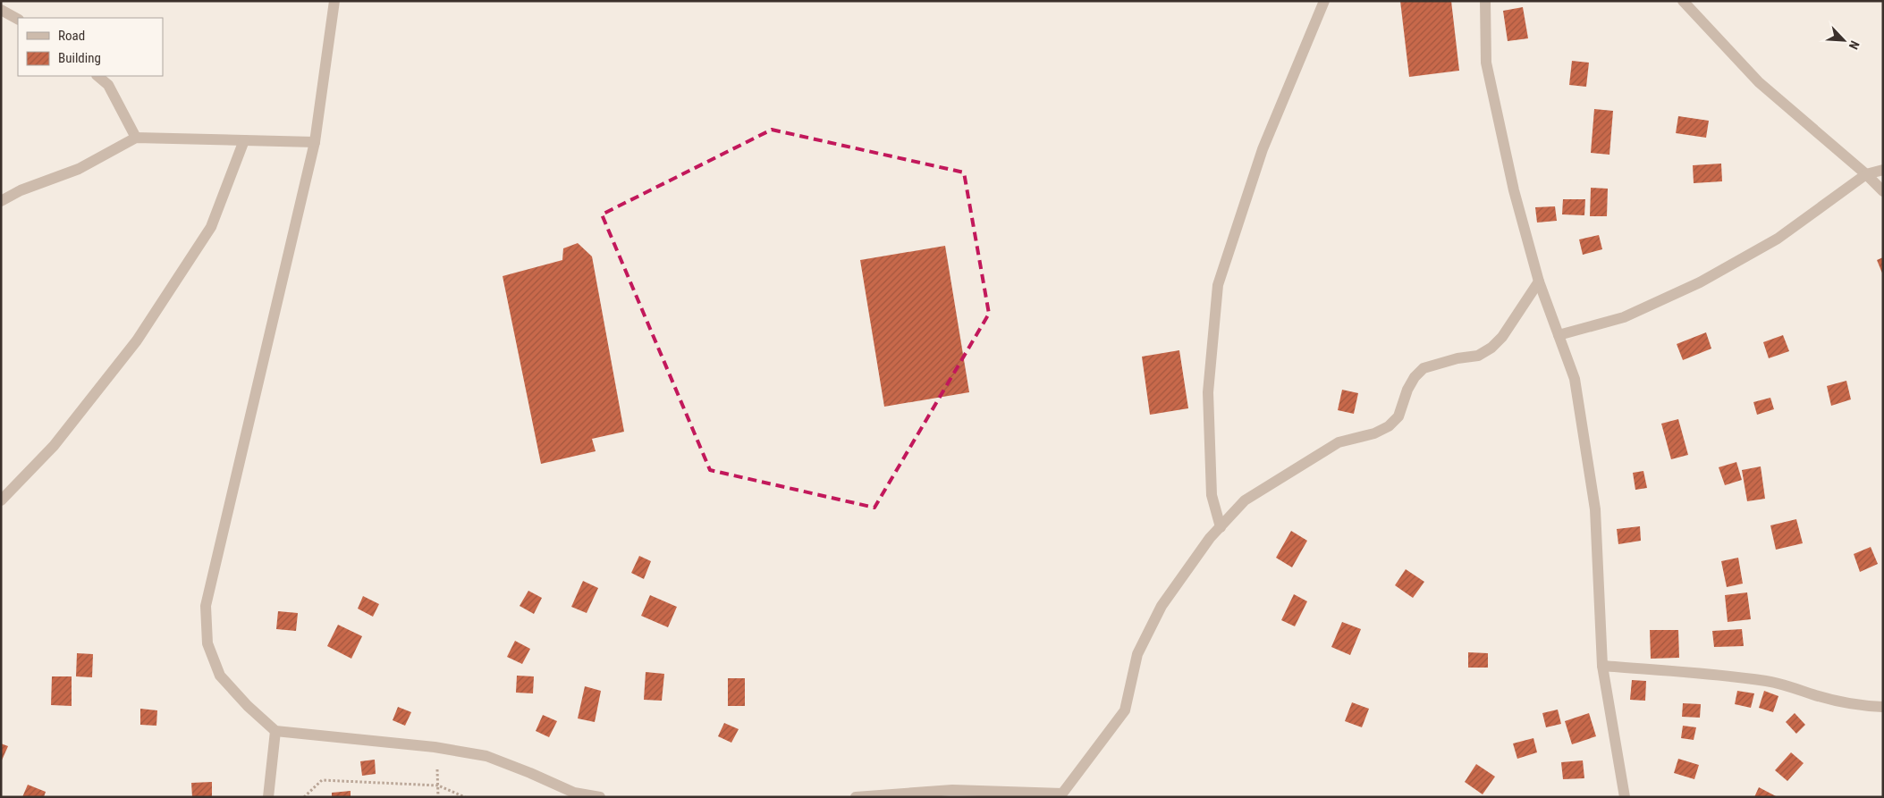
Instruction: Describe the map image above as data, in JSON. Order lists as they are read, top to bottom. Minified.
{"legend":["Road","Building"],"north":"bottom right"}
